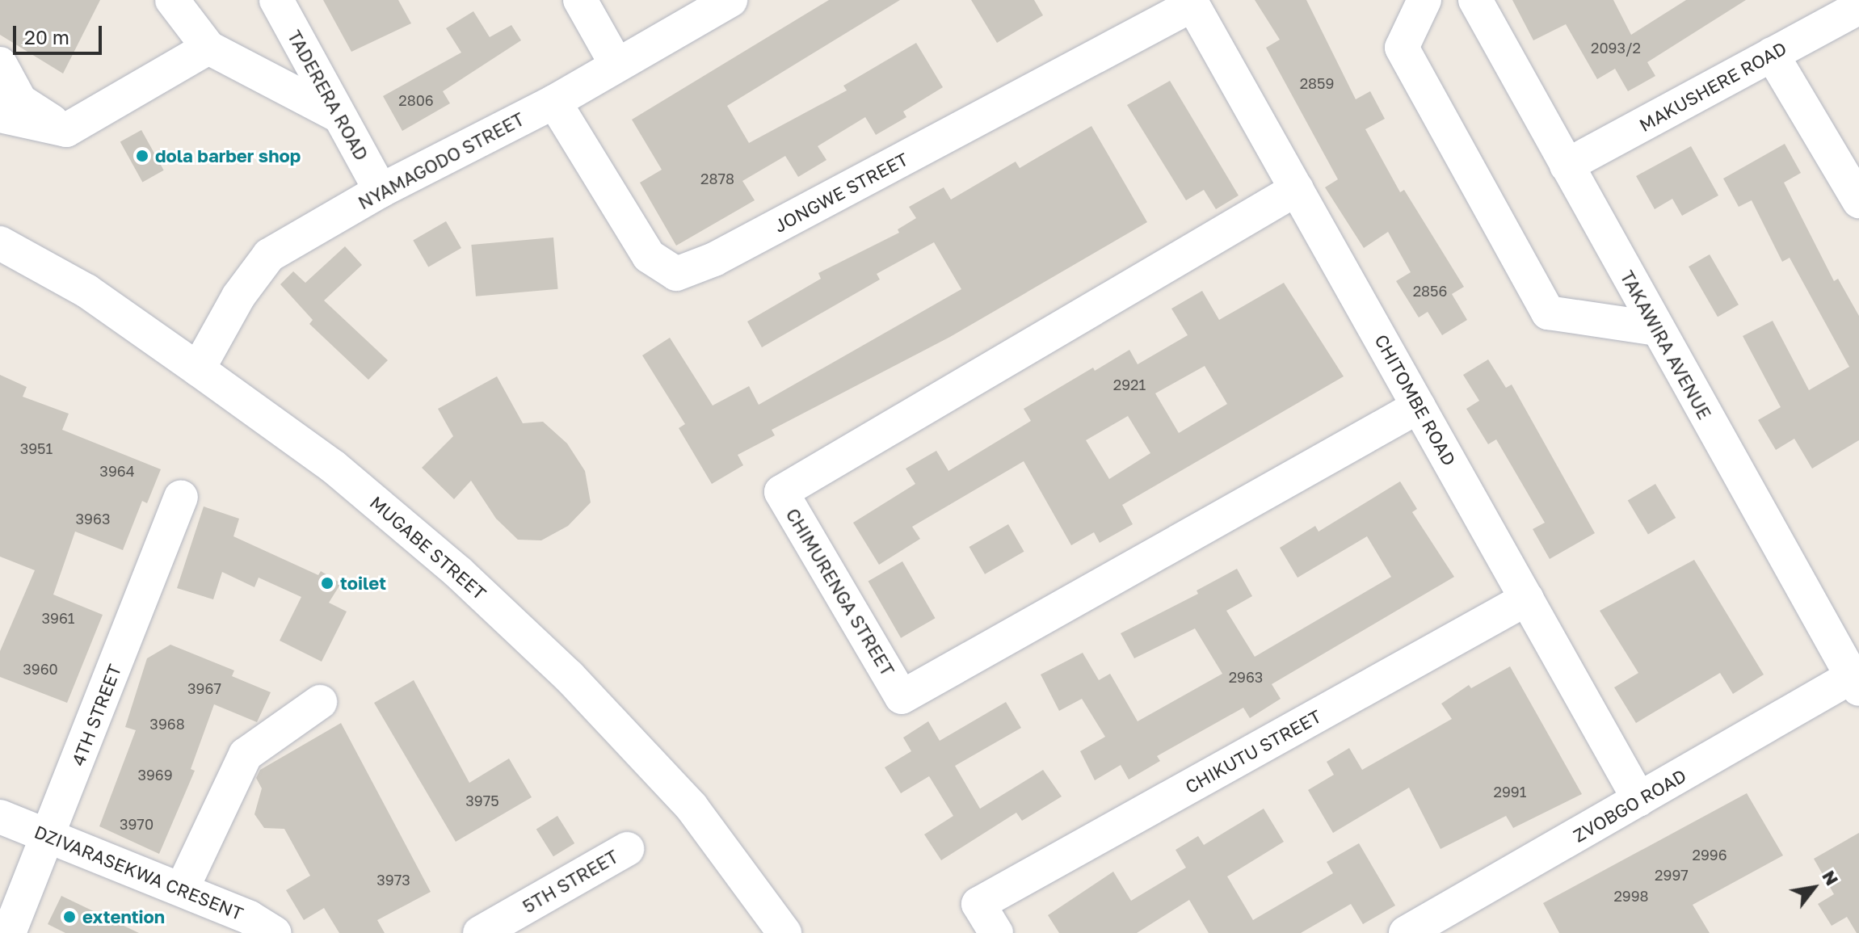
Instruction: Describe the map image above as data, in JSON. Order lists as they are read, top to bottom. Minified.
{"streets":{"street":["MAKUSHERE ROAD","TADERERA ROAD","NYAMAGODO STREET","JONGWE STREET","TAKAWIRA AVENUE","CHITOMBE ROAD","MUGABE STREET","CHIMURENGA STREET","4TH STREET","CHIKUTU STREET","ZVOBGO ROAD","DZIVARASEKWA CRESENT","5TH STREET"]},"crossings":[["MAKUSHERE ROAD","TAKAWIRA AVENUE"],["TADERERA ROAD","NYAMAGODO STREET"],["NYAMAGODO STREET","JONGWE STREET"],["NYAMAGODO STREET","MUGABE STREET"],["JONGWE STREET","CHITOMBE ROAD"],["TAKAWIRA AVENUE","ZVOBGO ROAD"],["CHITOMBE ROAD","CHIMURENGA STREET"],["CHITOMBE ROAD","CHIKUTU STREET"],["CHITOMBE ROAD","ZVOBGO ROAD"],["4TH STREET","DZIVARASEKWA CRESENT"]],"places":["dola barber shop","toilet","extention"],"house_numbers":["2093/2","2859","2806","2878","2856","2921","3951","3964","3963","3961","3960","2963","3967","3968","3969","2991","3975","3970","2996","2997","3973","2998"],"scale_bar":"20 m","north":"top right"}
